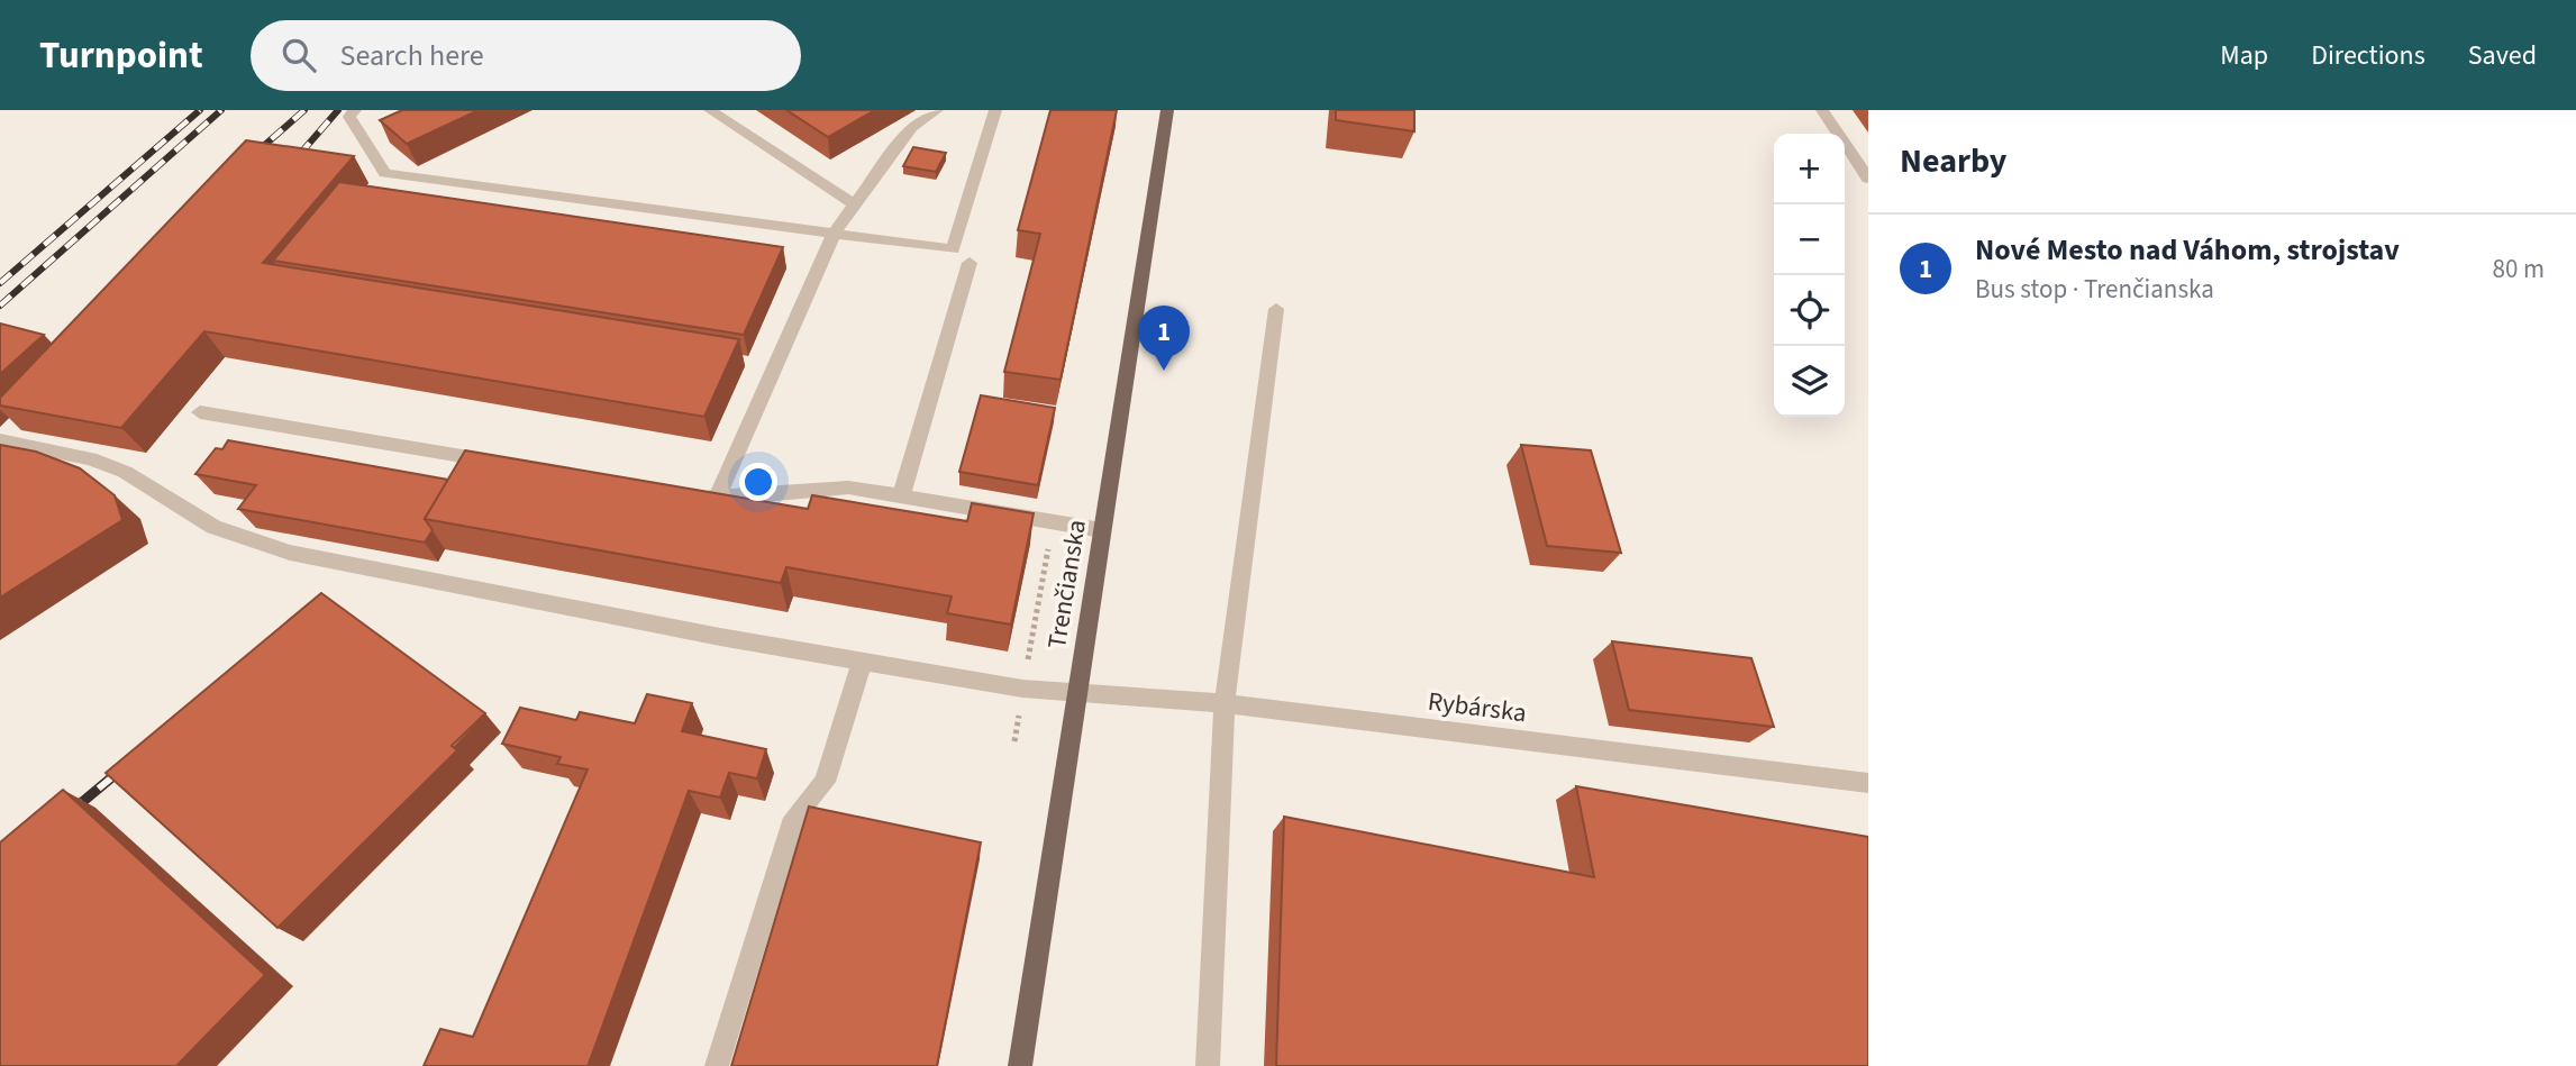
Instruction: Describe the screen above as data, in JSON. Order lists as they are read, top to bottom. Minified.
{"streets":{"main road":["Trenčianska"],"lane":["Rybárska"]},"crossings":[["Trenčianska","Rybárska"]],"page":{"header":"Turnpoint","search":"Search here","nav":["Map","Directions","Saved"],"heading":"Nearby","map_buttons":["+","−"],"list":[{"mark":"1","name":"Nové Mesto nad Váhom, strojstav","note":"Bus stop · Trenčianska","value":"80 m"}],"pins":"1"}}
